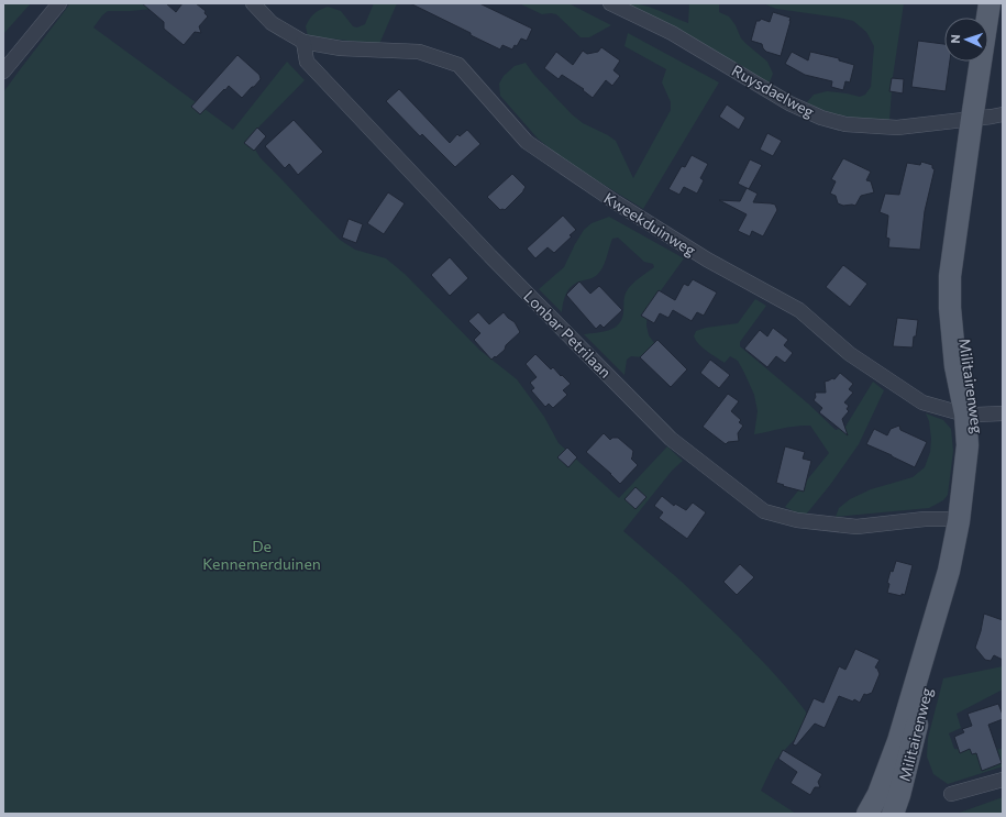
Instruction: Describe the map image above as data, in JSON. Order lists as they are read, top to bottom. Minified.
{"streets":{"main road":["Militairenweg"],"street":["Ruysdaelweg","Kweekduinweg","Lonbar Petrilaan"]},"crossings":[["Ruysdaelweg","Militairenweg"],["Kweekduinweg","Lonbar Petrilaan"],["Kweekduinweg","Militairenweg"],["Lonbar Petrilaan","Militairenweg"]],"parks":["De Kennemerduinen"],"north":"left"}
